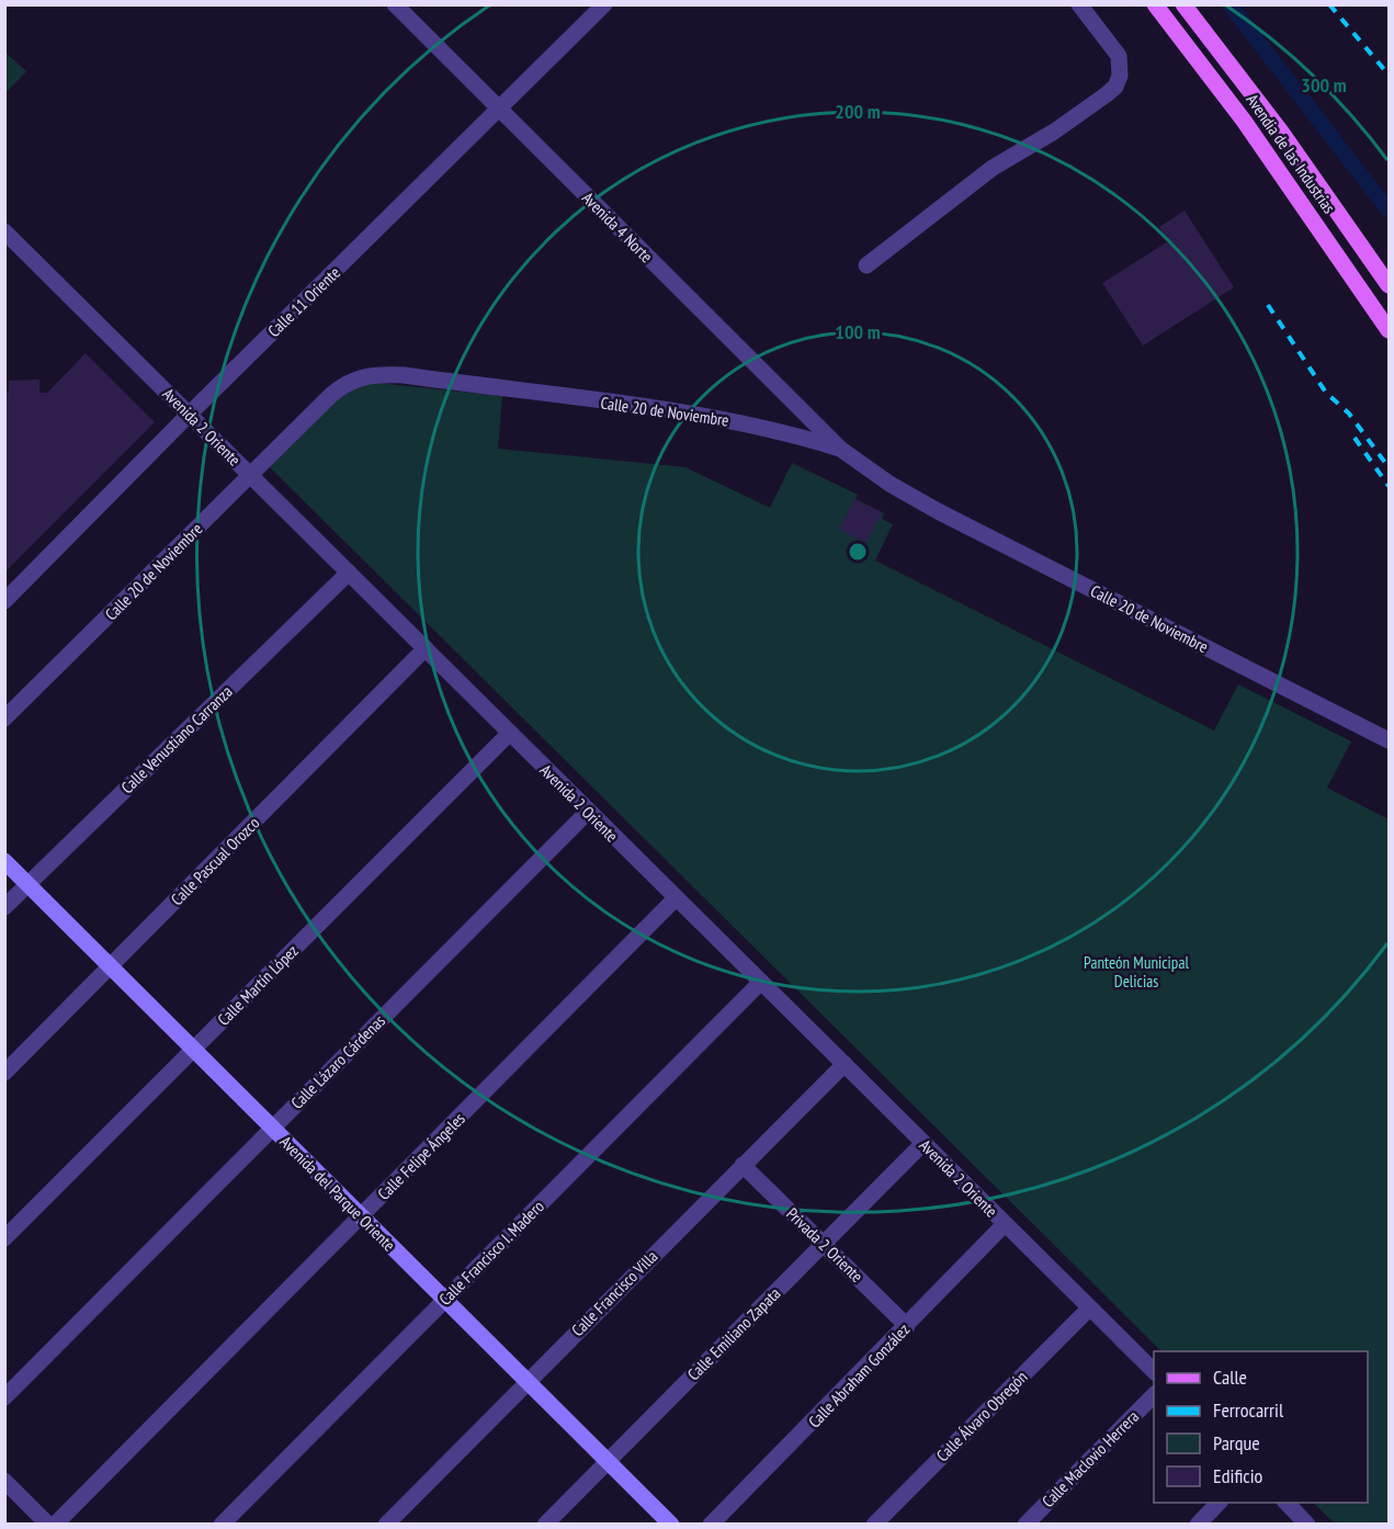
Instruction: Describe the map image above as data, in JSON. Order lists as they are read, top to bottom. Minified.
{"streets":{"main road":["Avendia de las Industrias","Avenida del Parque Oriente"],"street":["Avenida 4 Norte","Calle 11 Oriente","Calle 20 de Noviembre","Avenida 2 Oriente","Calle Venustiano Carranza","Calle Pascual Orozco","Calle Martín López","Calle Lázaro Cárdenas","Calle Felipe Ángeles","Privada 2 Oriente","Calle Francisco I. Madero","Calle Francisco Villa","Calle Emiliano Zapata","Calle Abraham González","Calle Álvaro Obregón","Calle Maclovio Herrera"]},"crossings":[["Avenida 4 Norte","Calle 11 Oriente"],["Avenida 4 Norte","Calle 20 de Noviembre"],["Calle 11 Oriente","Avenida 2 Oriente"],["Calle 20 de Noviembre","Avenida 2 Oriente"],["Avenida 2 Oriente","Calle Venustiano Carranza"],["Avenida 2 Oriente","Calle Pascual Orozco"],["Avenida 2 Oriente","Calle Martín López"],["Avenida 2 Oriente","Calle Lázaro Cárdenas"],["Avenida 2 Oriente","Calle Felipe Ángeles"],["Avenida 2 Oriente","Calle Francisco I. Madero"],["Avenida 2 Oriente","Calle Francisco Villa"],["Avenida 2 Oriente","Calle Emiliano Zapata"],["Avenida 2 Oriente","Calle Abraham González"],["Avenida 2 Oriente","Calle Álvaro Obregón"],["Calle Venustiano Carranza","Avenida del Parque Oriente"],["Calle Pascual Orozco","Avenida del Parque Oriente"],["Calle Martín López","Avenida del Parque Oriente"],["Calle Lázaro Cárdenas","Avenida del Parque Oriente"],["Calle Felipe Ángeles","Avenida del Parque Oriente"],["Avenida del Parque Oriente","Calle Francisco I. Madero"],["Avenida del Parque Oriente","Calle Francisco Villa"],["Avenida del Parque Oriente","Calle Emiliano Zapata"],["Privada 2 Oriente","Calle Francisco Villa"],["Privada 2 Oriente","Calle Emiliano Zapata"],["Privada 2 Oriente","Calle Abraham González"]],"parks":["Panteón Municipal Delicias"],"legend":["Calle","Ferrocarril","Parque","Edificio"],"rings":["300 m","200 m","100 m"]}
